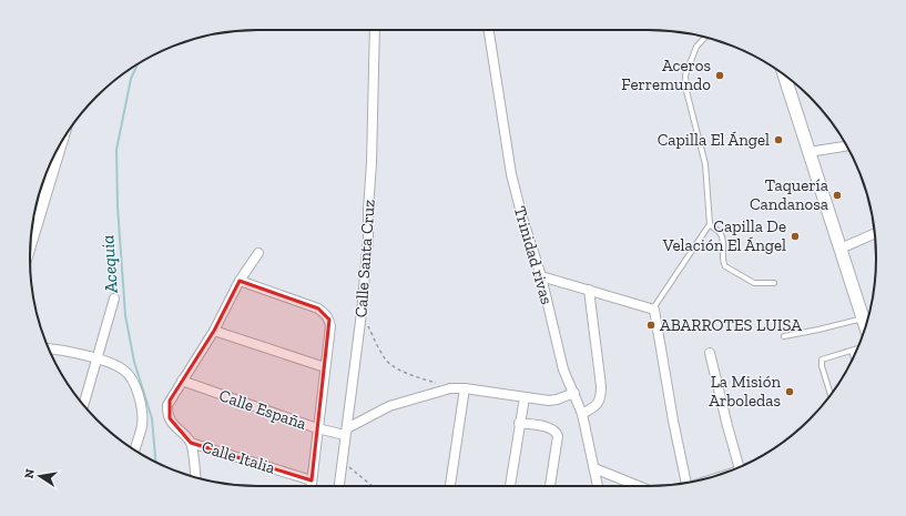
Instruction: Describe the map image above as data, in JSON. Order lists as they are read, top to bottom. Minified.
{"streets":{"street":["Trinidad rivas","Calle Santa Cruz","Calle España","Calle Italia"]},"crossings":[["Calle Santa Cruz","Calle España"],["Calle España","Calle Italia"]],"water":["Acequia"],"places":["Aceros Ferremundo","Capilla El Ángel","Taquería Candanosa","Capilla De Velación El Ángel","ABARROTES LUISA","La Misión Arboledas"],"north":"left"}
